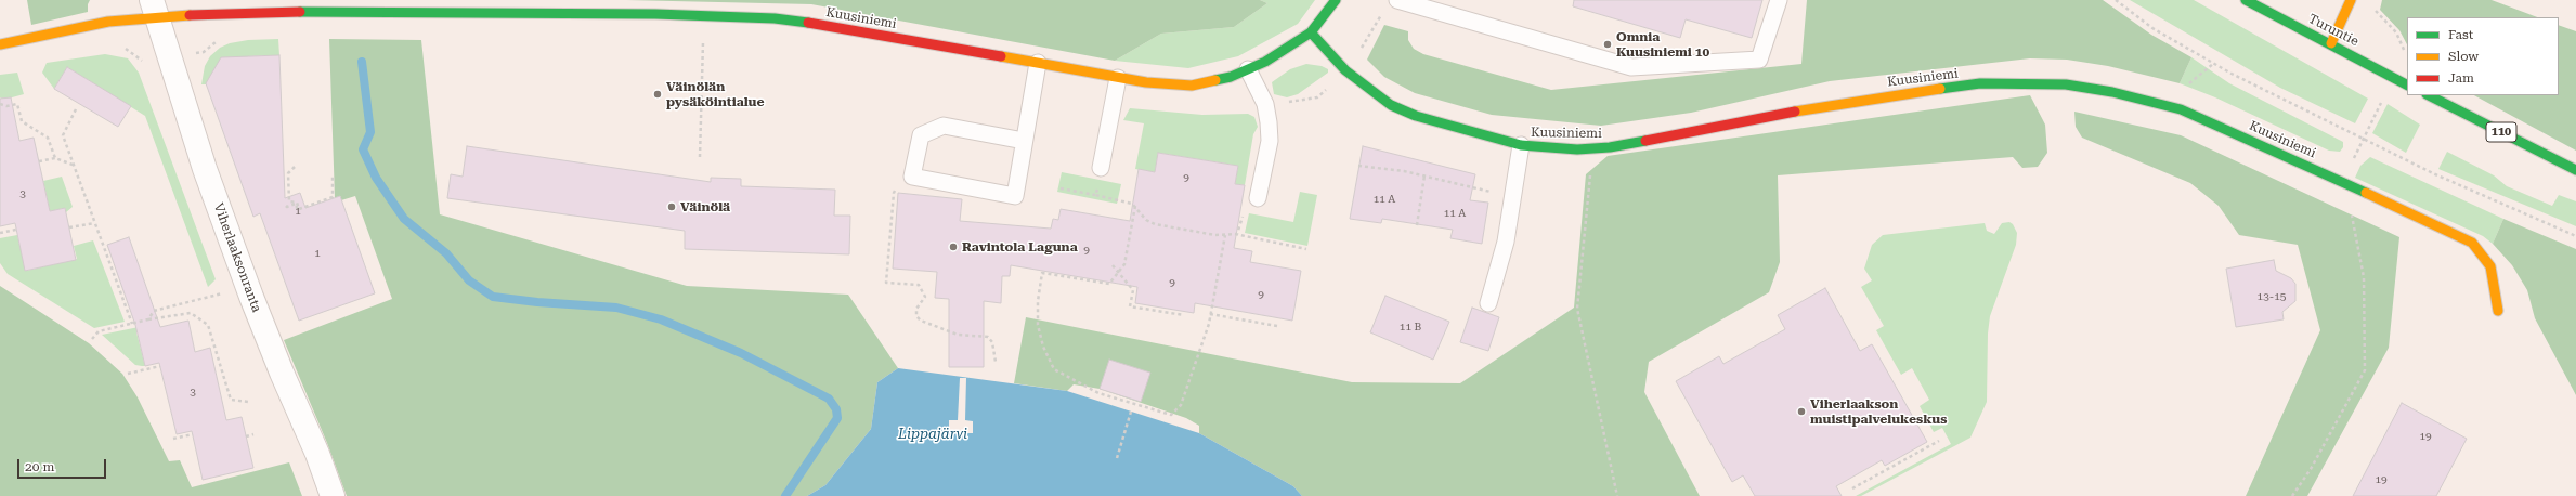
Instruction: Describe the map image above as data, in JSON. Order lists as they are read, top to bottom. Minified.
{"streets":{"street":["Kuusiniemi","Turuntie","110","Viherlaaksonranta"]},"crossings":[["Kuusiniemi","Viherlaaksonranta"]],"water":["Lippajärvi"],"places":["Omnia Kuusiniemi 10","Väinölän pysäköintialue","Väinölä","Ravintola Laguna","Viherlaakson muistipalvelukeskus"],"house_numbers":["9","3","11 A","1","11 A","9","1","9","9","13-15","11 B","3","19","19"],"legend":["Fast","Slow","Jam"],"scale_bar":"20 m"}
